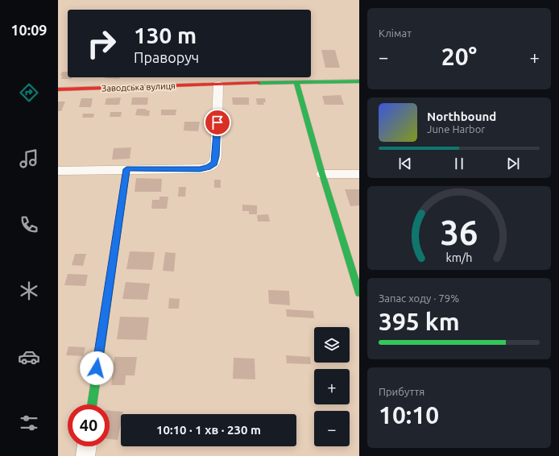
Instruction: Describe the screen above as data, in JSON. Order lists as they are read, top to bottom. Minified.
{"streets":{"street":["Заводська вулиця"]},"page":{"tabs":"10:09","tile":["Клімат",["Запас ходу · 79%","395 km"],["Прибуття","10:10"]],"turn":["130 m","Праворуч"],"heat":["−","20°","+"],"song":["Northbound","June Harbor"],"map_buttons":["+","−"],"limit":"40","trip":"10:10 · 1 хв · 230 m","gauge":["36","km/h"]}}
